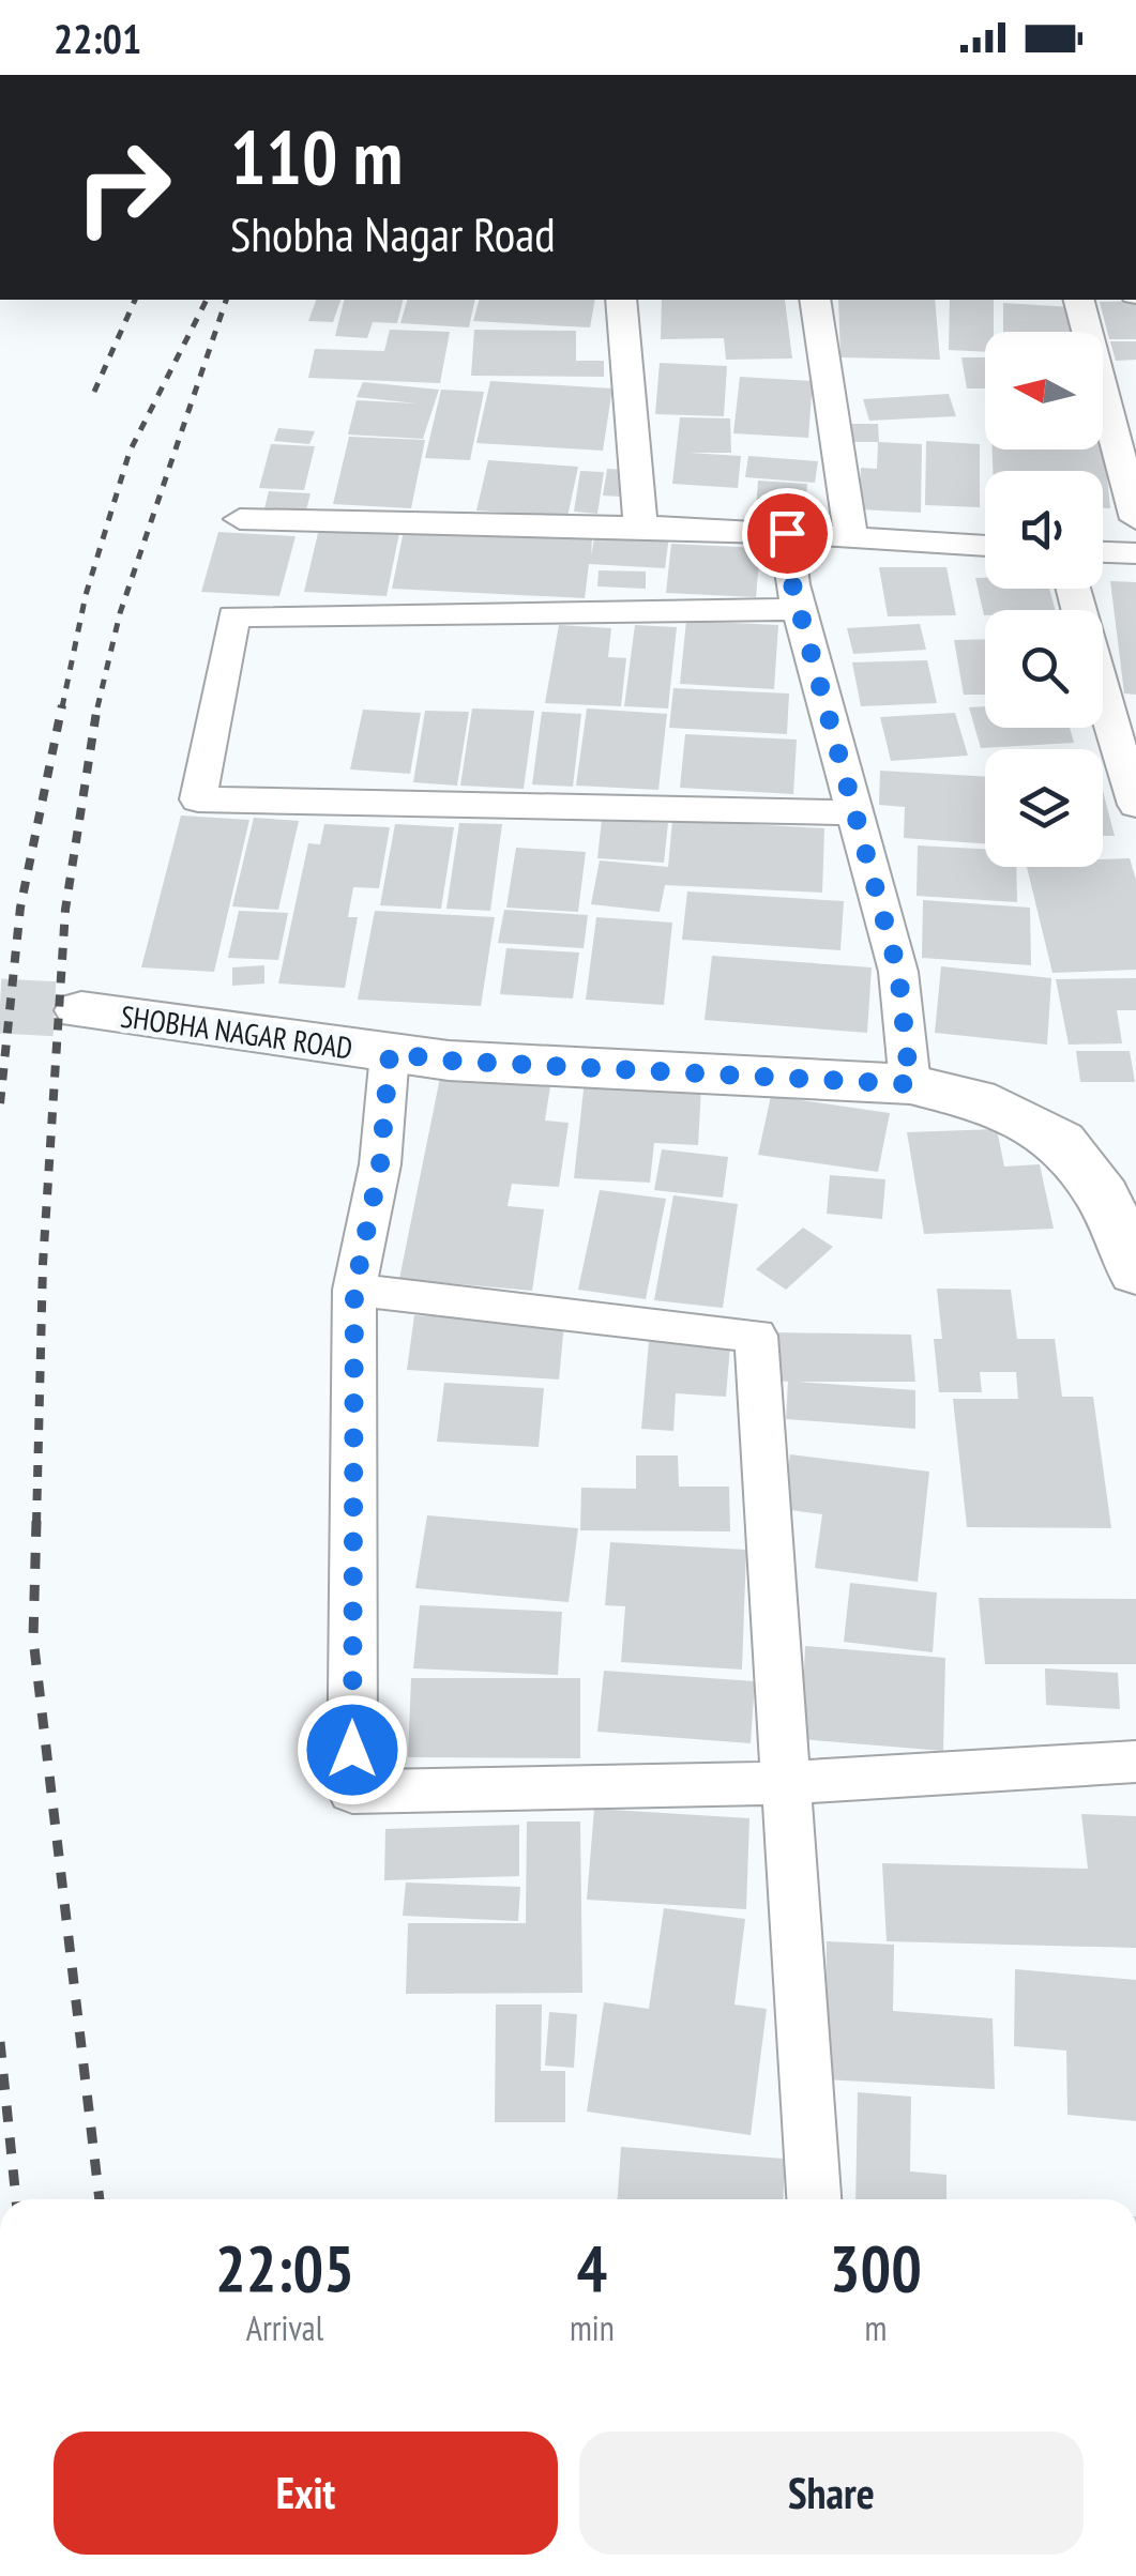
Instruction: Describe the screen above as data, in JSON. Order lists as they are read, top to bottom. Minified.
{"streets":{"street":["SHOBHA NAGAR ROAD"]},"north":"left","page":{"status":"22:01","turn":["110 m","Shobha Nagar Road"],"eta":["22:05","Arrival","4","min","300","m"],"buttons":["Exit","Share"]}}
